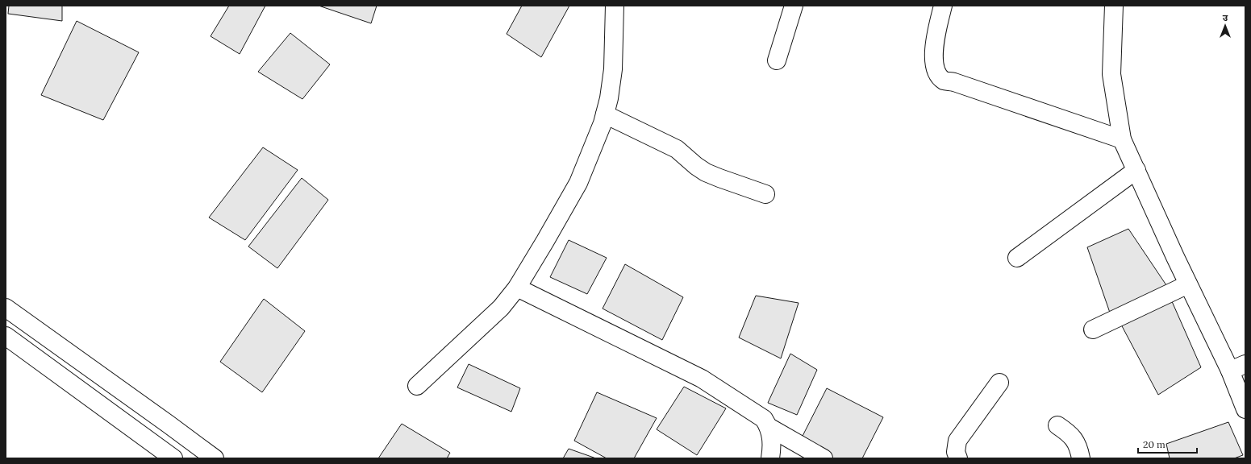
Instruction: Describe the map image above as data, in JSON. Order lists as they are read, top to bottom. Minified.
{"scale_bar":"20 m","north":"top"}
